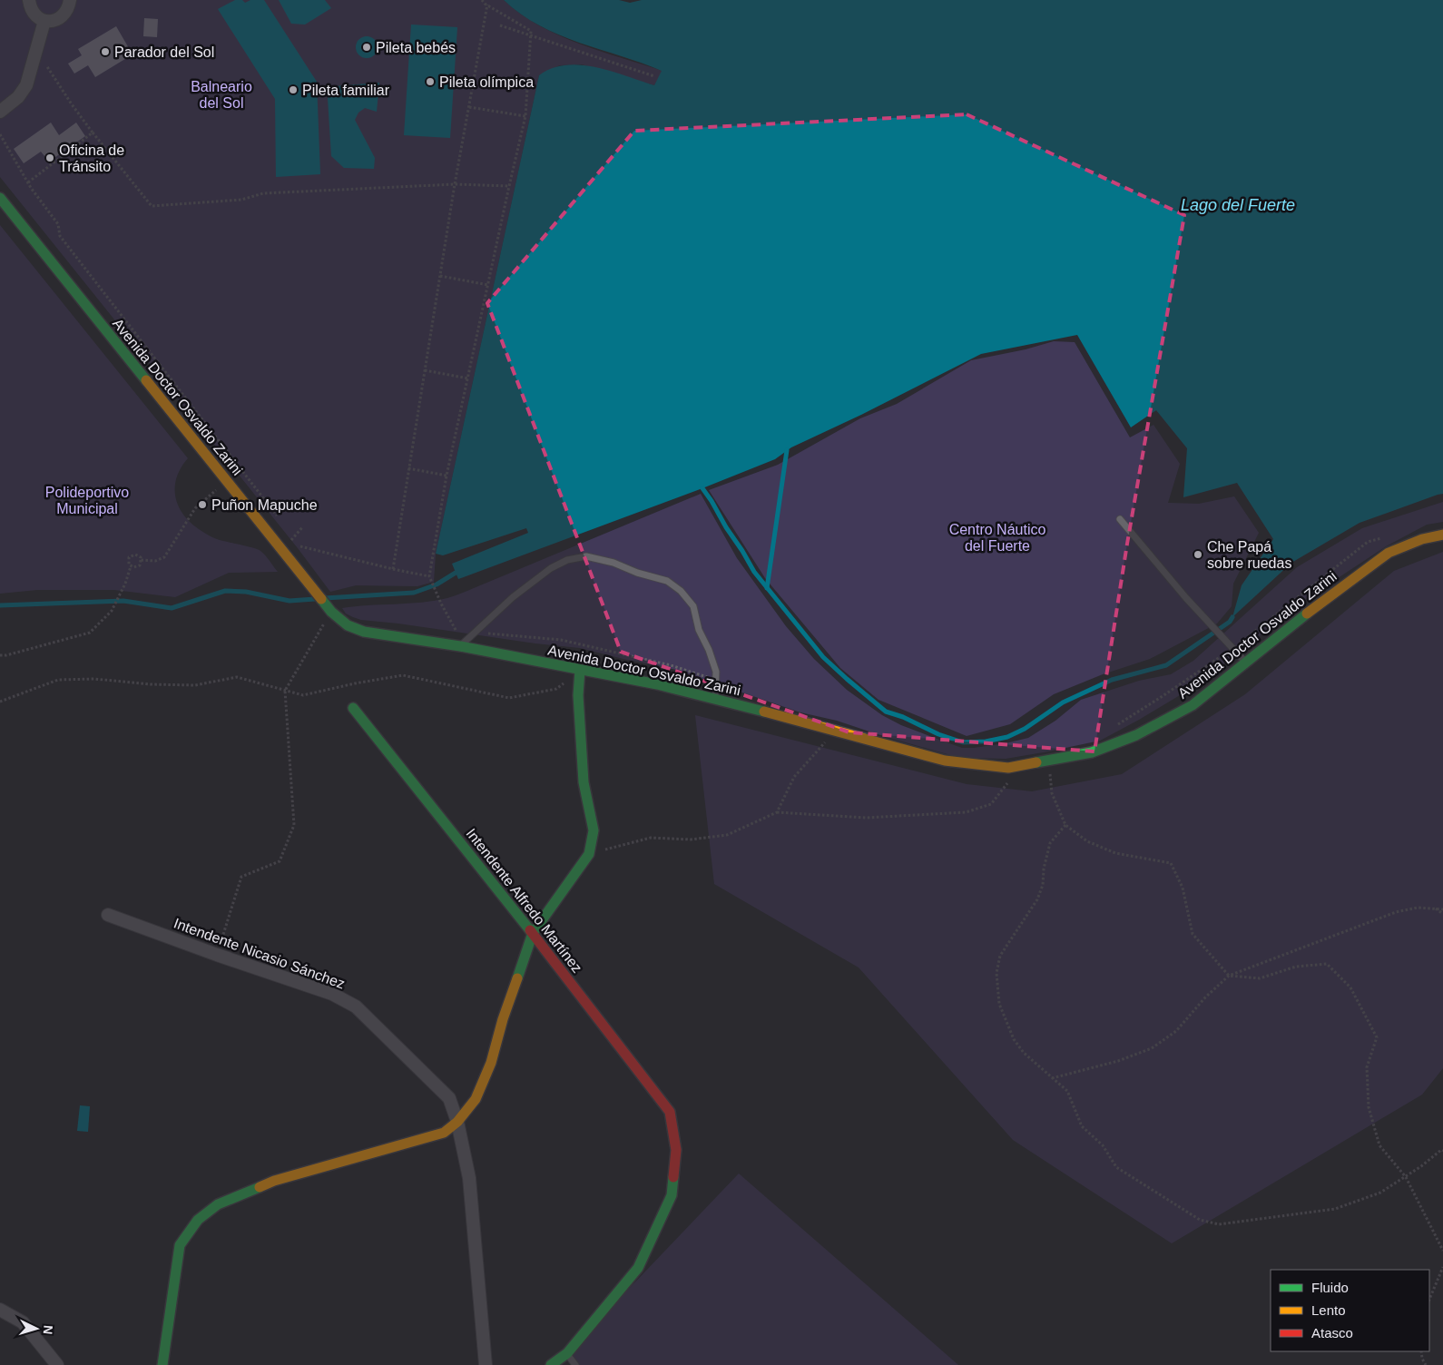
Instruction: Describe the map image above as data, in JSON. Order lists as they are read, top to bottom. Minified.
{"streets":{"main road":["Avenida Doctor Osvaldo Zarini","Intendente Alfredo Martínez"],"street":["Intendente Nicasio Sánchez"]},"water":["Lago del Fuerte"],"parks":["Balneario del Sol","Polideportivo Municipal","Centro Náutico del Fuerte"],"places":["Pileta bebés","Parador del Sol","Pileta olímpica","Pileta familiar","Oficina de Tránsito","Puñon Mapuche","Che Papá sobre ruedas"],"legend":["Fluido","Lento","Atasco"],"north":"right"}
